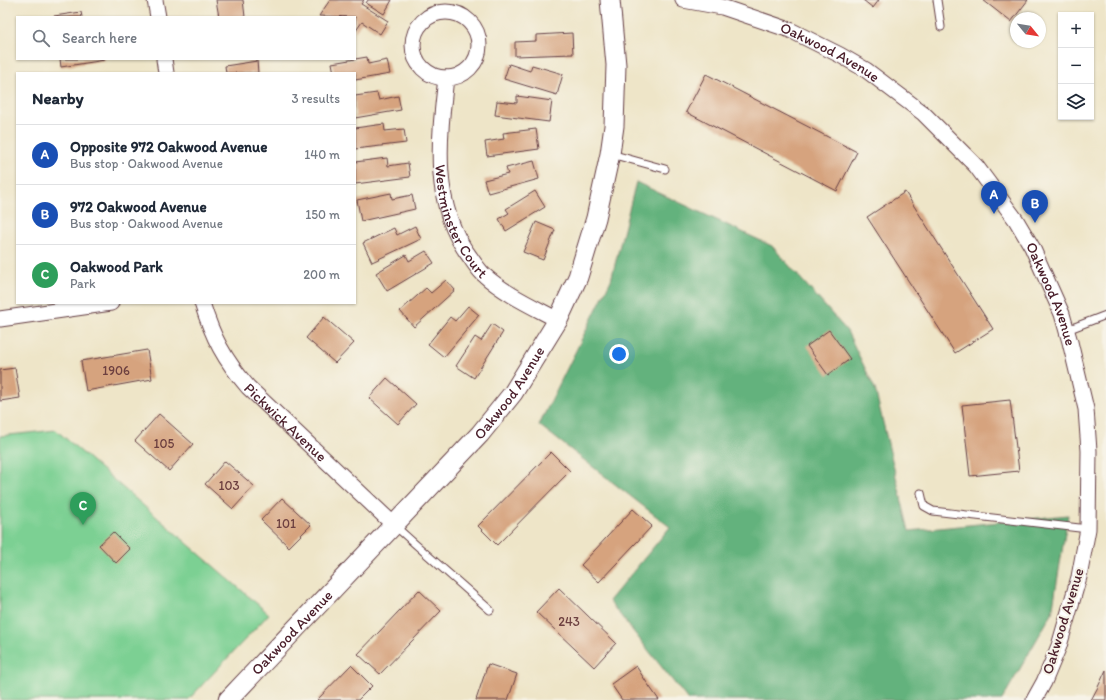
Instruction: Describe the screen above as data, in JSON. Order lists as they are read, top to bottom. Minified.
{"streets":{"street":["Oakwood Avenue","Westminster Court","Pickwick Avenue"]},"crossings":[["Oakwood Avenue","Westminster Court"],["Oakwood Avenue","Pickwick Avenue"]],"house_numbers":["1906","105","103","101","243"],"north":"bottom right","page":{"map_buttons":["+","−"],"search":"Search here","heading":["Nearby","3 results"],"list":[{"mark":"A","name":"Opposite 972 Oakwood Avenue","note":"Bus stop · Oakwood Avenue","value":"140 m"},{"mark":"B","name":"972 Oakwood Avenue","note":"Bus stop · Oakwood Avenue","value":"150 m"},{"mark":"C","name":"Oakwood Park","note":"Park","value":"200 m"}],"pins":["A","B","C"]}}
